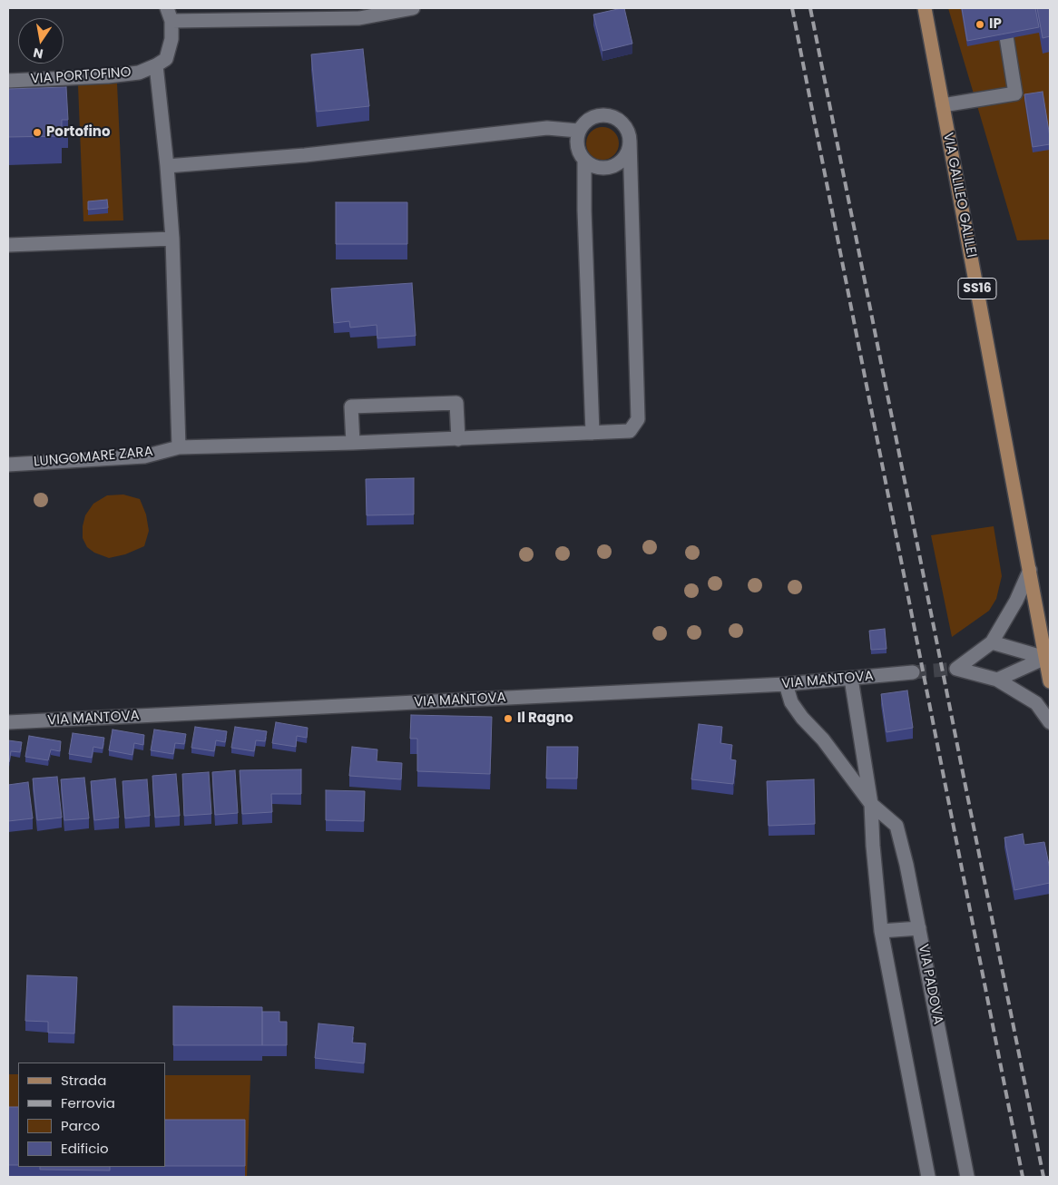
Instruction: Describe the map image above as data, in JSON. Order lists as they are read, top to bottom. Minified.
{"streets":{"main road":["VIA GALILEO GALILEI","SS16"],"street":["VIA PORTOFINO","LUNGOMARE ZARA","VIA MANTOVA","VIA PADOVA"]},"crossings":[["VIA GALILEO GALILEI","SS16"],["VIA MANTOVA","VIA PADOVA"]],"places":["IP","Portofino","Il Ragno"],"legend":["Strada","Ferrovia","Parco","Edificio"],"north":"bottom"}
